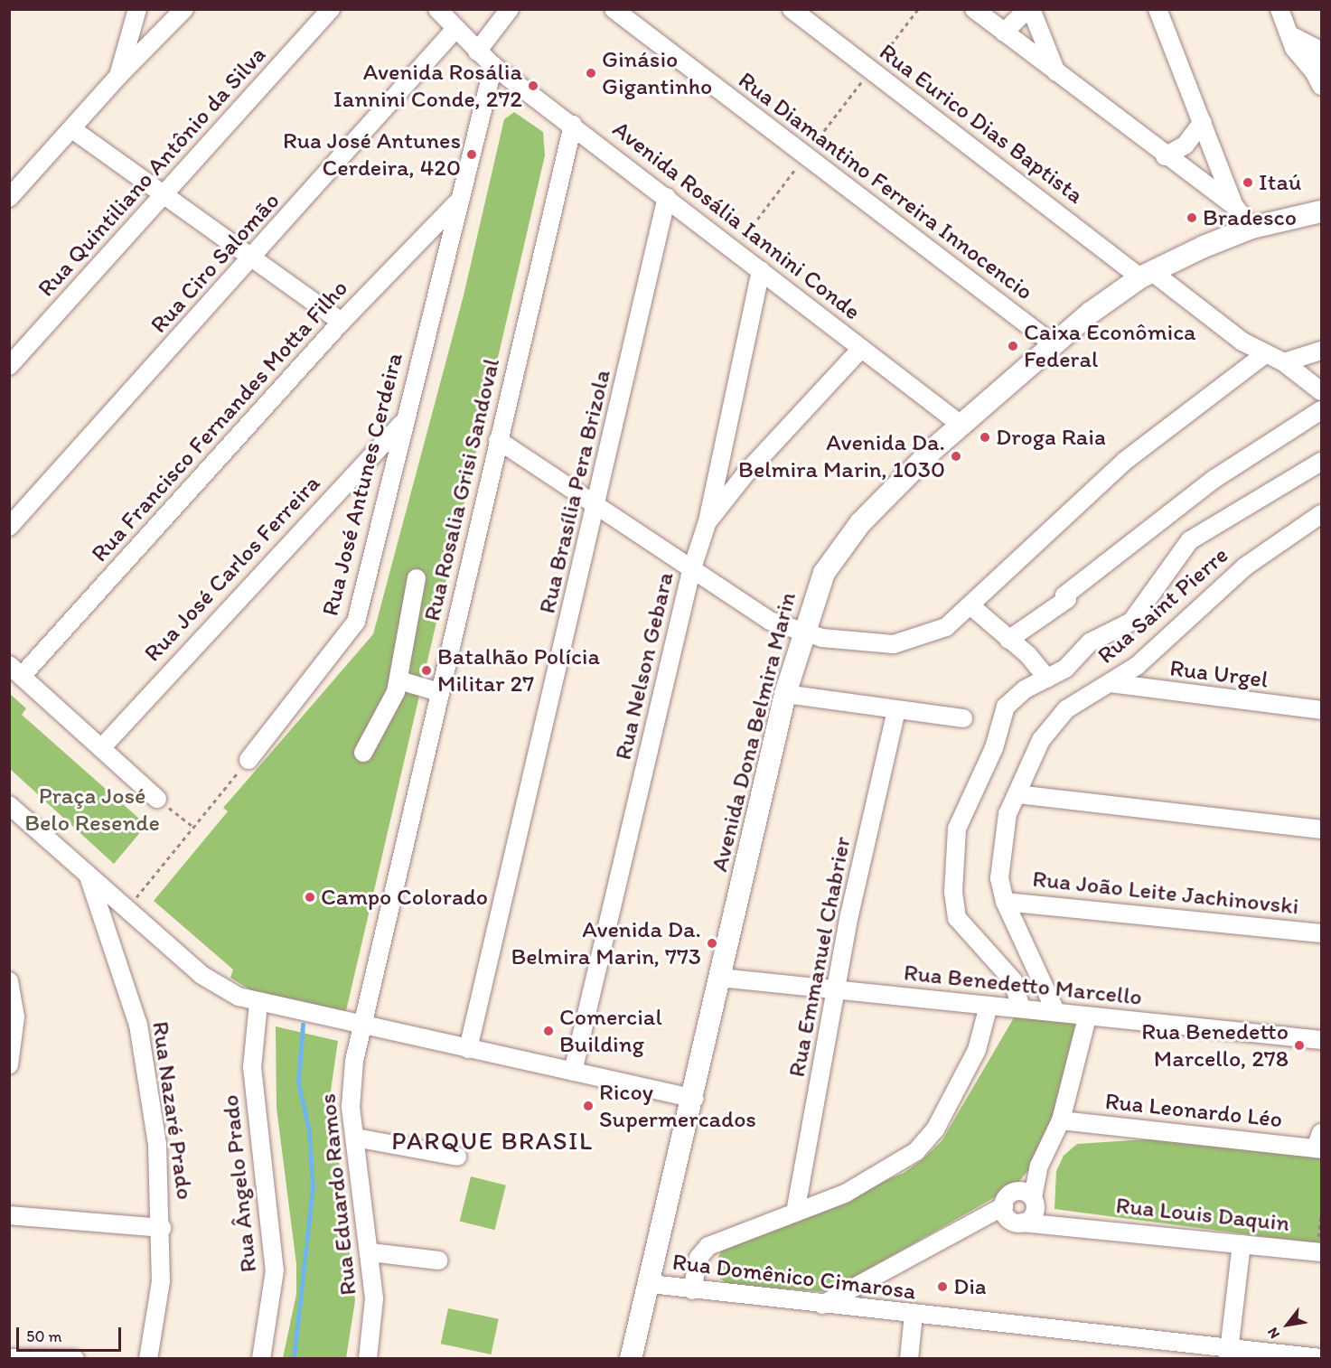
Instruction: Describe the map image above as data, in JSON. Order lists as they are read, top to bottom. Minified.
{"streets":{"main road":["Avenida Dona Belmira Marin"],"street":["Rua Eurico Dias Baptista","Rua Quintiliano Antônio da Silva","Rua Diamantino Ferreira Innocencio","Avenida Rosália Iannini Conde","Rua Ciro Salomão","Rua Francisco Fernandes Motta Filho","Rua José Antunes Cerdeira","Rua Rosalia Grisi Sandoval","Rua Brasília Pera Brizola","Rua José Carlos Ferreira","Rua Saint Pierre","Rua Nelson Gebara","Rua Urgel","Rua João Leite Jachinovski","Rua Emmanuel Chabrier","Rua Benedetto Marcello","Rua Nazaré Prado","Rua Leonardo Léo","Rua Ângelo Prado","Rua Eduardo Ramos","Rua Louis Daquin","Rua Domênico Cimarosa"]},"crossings":[["Rua Eurico Dias Baptista","Avenida Dona Belmira Marin"],["Rua Diamantino Ferreira Innocencio","Avenida Dona Belmira Marin"],["Avenida Rosália Iannini Conde","Rua Ciro Salomão"],["Avenida Rosália Iannini Conde","Rua José Antunes Cerdeira"],["Avenida Rosália Iannini Conde","Rua Rosalia Grisi Sandoval"],["Avenida Rosália Iannini Conde","Rua Brasília Pera Brizola"],["Avenida Rosália Iannini Conde","Rua Nelson Gebara"],["Avenida Rosália Iannini Conde","Avenida Dona Belmira Marin"],["Rua Francisco Fernandes Motta Filho","Rua José Antunes Cerdeira"],["Rua José Antunes Cerdeira","Rua José Carlos Ferreira"],["Rua Rosalia Grisi Sandoval","Rua Eduardo Ramos"],["Rua Saint Pierre","Rua Urgel"],["Rua Saint Pierre","Rua João Leite Jachinovski"],["Rua Saint Pierre","Rua Benedetto Marcello"],["Avenida Dona Belmira Marin","Rua Benedetto Marcello"],["Avenida Dona Belmira Marin","Rua Domênico Cimarosa"],["Rua Emmanuel Chabrier","Rua Benedetto Marcello"]],"districts":["PARQUE BRASIL"],"parks":["Praça José Belo Resende"],"places":["Ginásio Gigantinho","Avenida Rosália Iannini Conde, 272","Rua José Antunes Cerdeira, 420","Itaú","Bradesco","Caixa Econômica Federal","Droga Raia","Avenida Da. Belmira Marin, 1030","Batalhão Polícia Militar 27","Campo Colorado","Avenida Da. Belmira Marin, 773","Comercial Building","Rua Benedetto Marcello, 278","Ricoy Supermercados","Dia"],"scale_bar":"50 m","north":"bottom left"}
